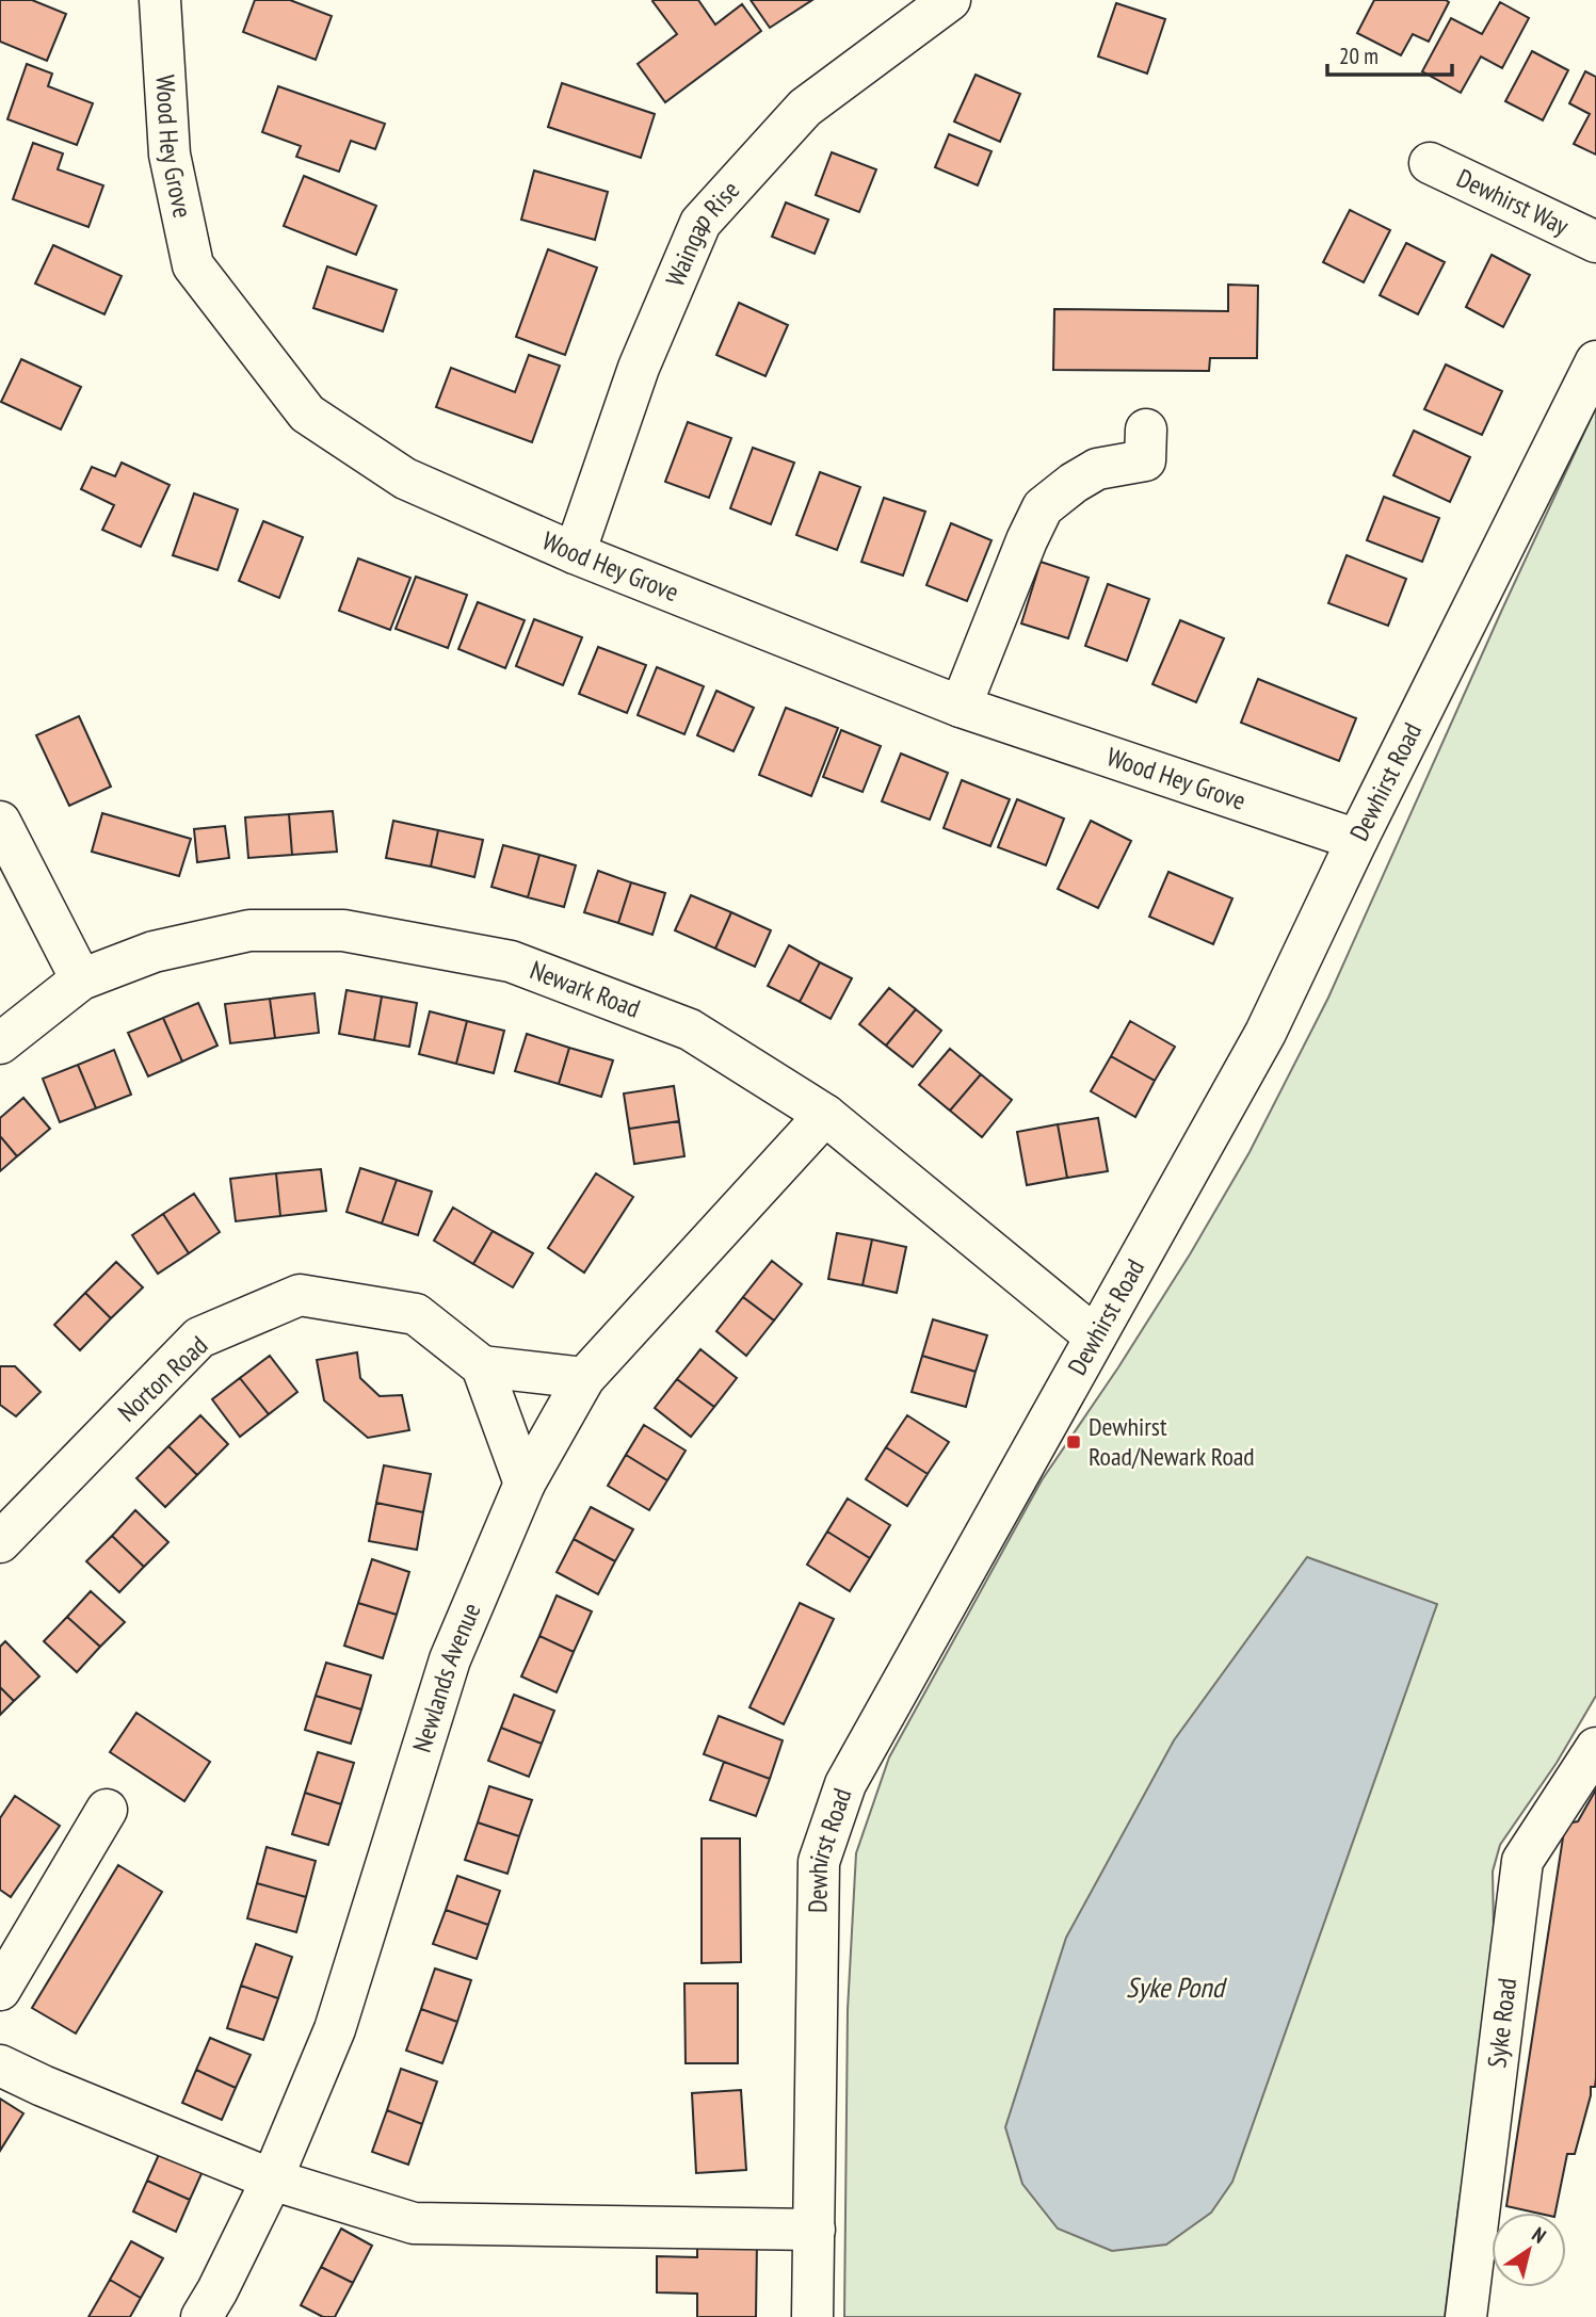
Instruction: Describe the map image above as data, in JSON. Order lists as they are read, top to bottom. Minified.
{"streets":{"street":["Wood Hey Grove","Dewhirst Way","Waingap Rise","Dewhirst Road","Newark Road","Norton Road","Newlands Avenue","Syke Road"]},"crossings":[["Wood Hey Grove","Waingap Rise"],["Wood Hey Grove","Dewhirst Road"],["Dewhirst Road","Newark Road"],["Newark Road","Newlands Avenue"]],"water":["Syke Pond"],"places":{"transit":["Dewhirst Road/Newark Road"]},"scale_bar":"20 m","north":"top right"}
